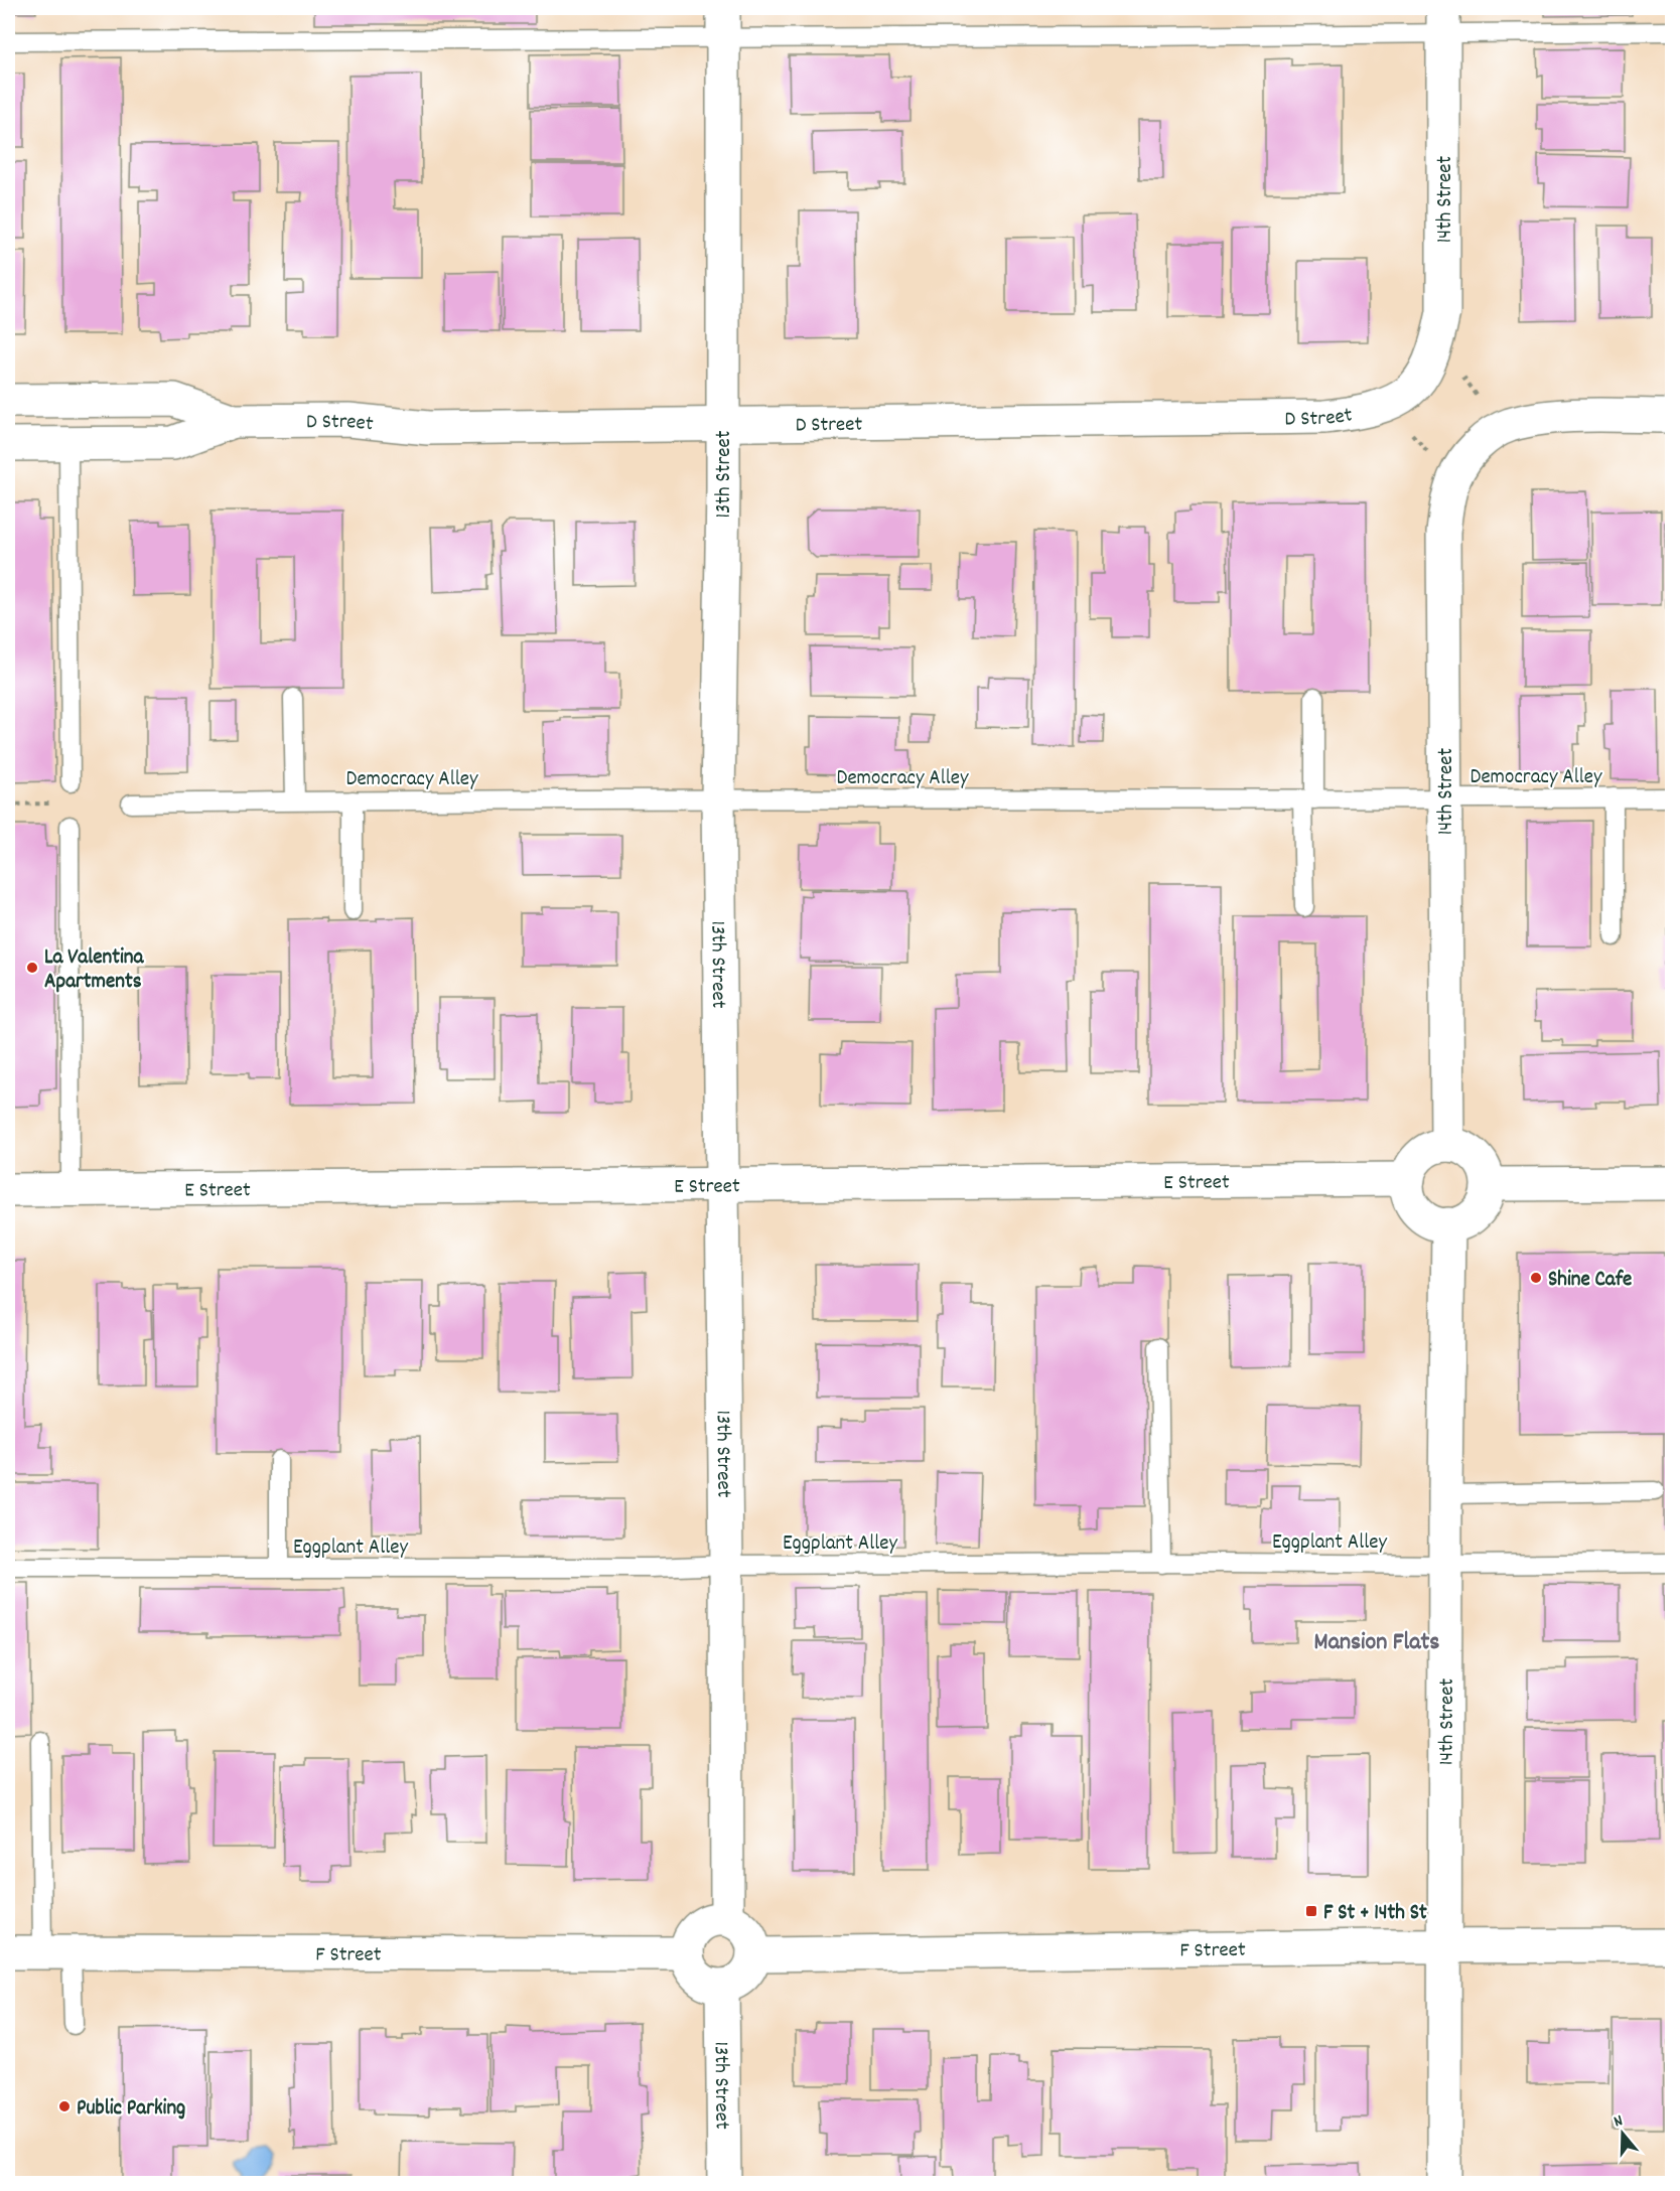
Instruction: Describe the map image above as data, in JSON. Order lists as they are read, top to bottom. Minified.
{"streets":{"street":["14th Street","D Street","13th Street","E Street","F Street"],"lane":["Democracy Alley","Eggplant Alley"]},"crossings":[["14th Street","D Street"],["14th Street","Democracy Alley"],["14th Street","E Street"],["14th Street","Eggplant Alley"],["14th Street","F Street"],["D Street","13th Street"],["13th Street","Democracy Alley"],["13th Street","E Street"],["13th Street","Eggplant Alley"],["13th Street","F Street"]],"districts":["Mansion Flats"],"places":{"other":["La Valentina Apartments","Shine Cafe","Public Parking"],"transit":["F St + 14th St"]},"north":"top"}
